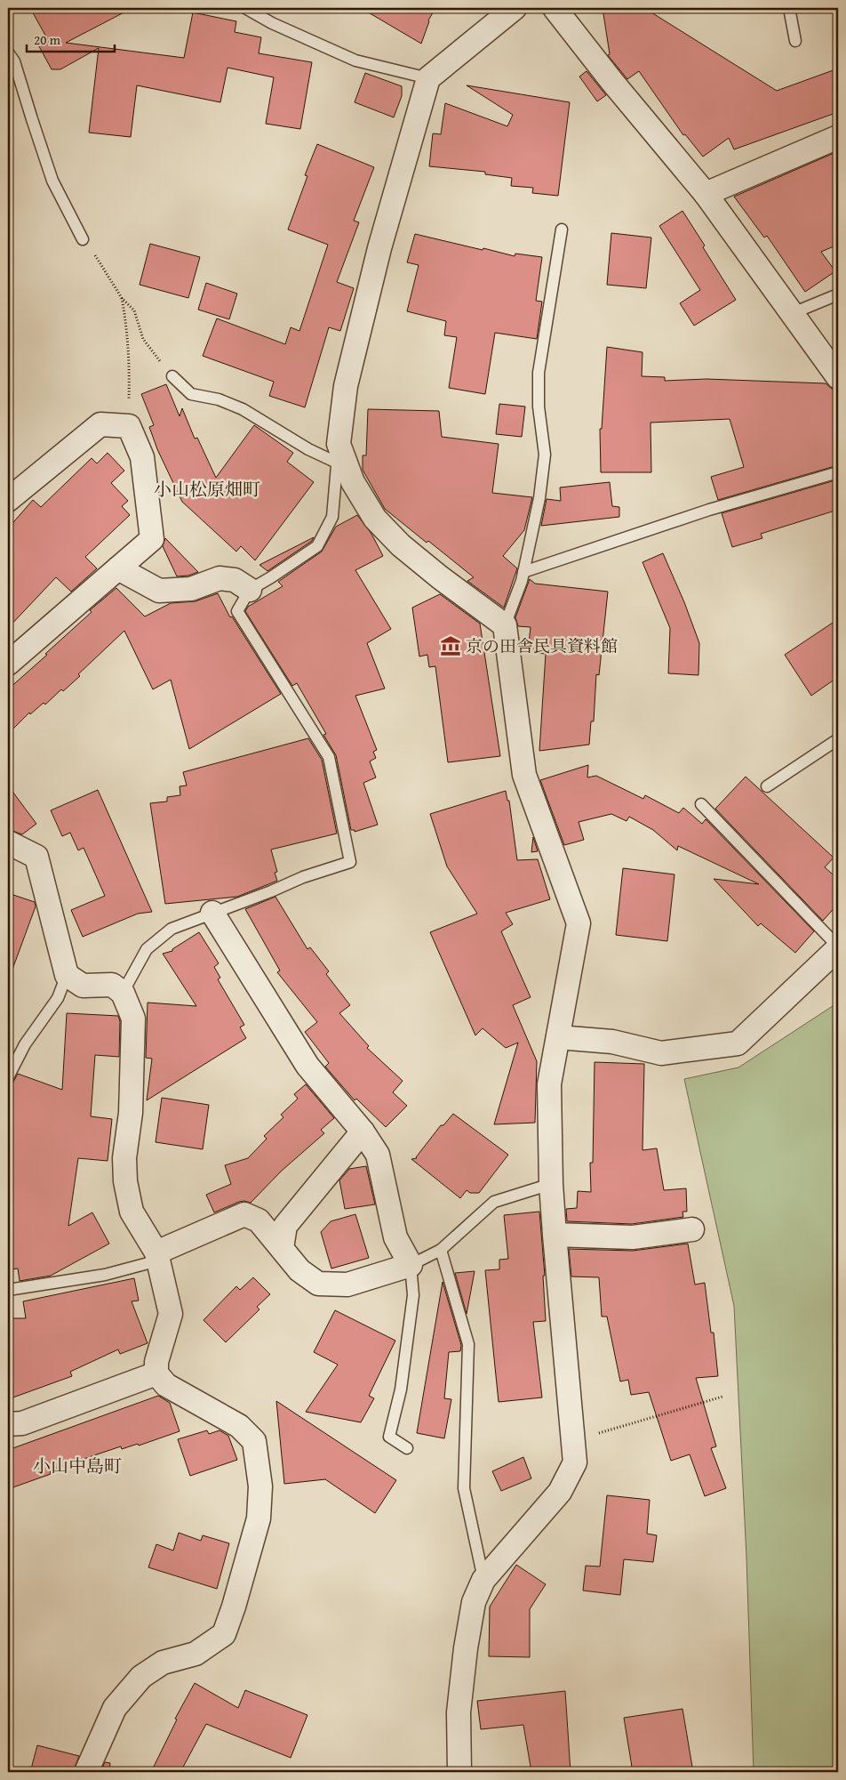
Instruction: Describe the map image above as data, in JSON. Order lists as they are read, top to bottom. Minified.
{"districts":["小山松原畑町","小山中島町"],"places":{"museum":["京の田舎民具資料館"]},"scale_bar":"20 m"}
